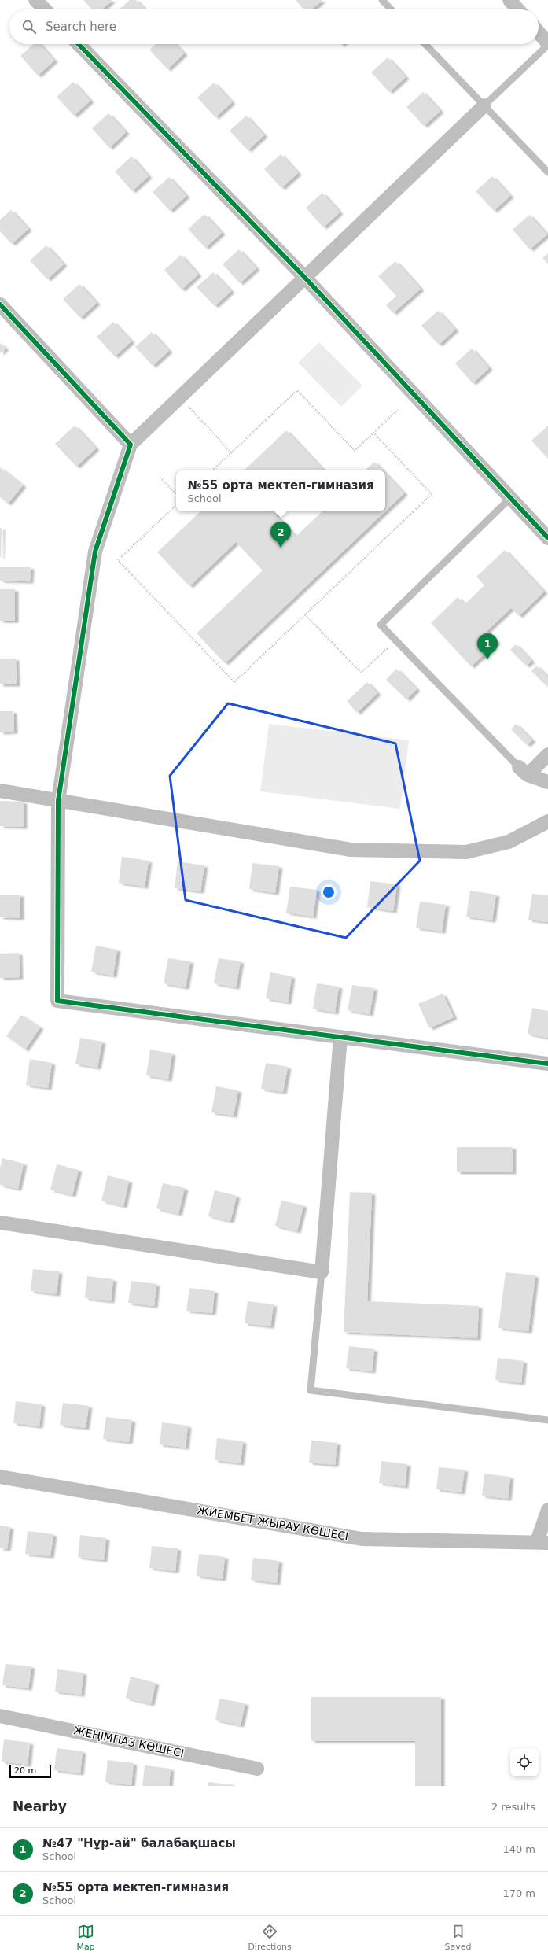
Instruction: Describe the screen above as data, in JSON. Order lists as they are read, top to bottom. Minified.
{"streets":{"street":["ЖИЕМБЕТ ЖЫРАУ КӨШЕСІ","ЖЕҢІМПАЗ КӨШЕСІ"]},"scale_bar":"20 m","page":{"search":"Search here","popup":["№55 орта мектеп-гимназия","School"],"pins":["2","1"],"scale":"20 m","heading":["Nearby","2 results"],"list":[{"mark":"1","name":"№47 \"Нұр-ай\" балабақшасы","note":"School","value":"140 m"},{"mark":"2","name":"№55 орта мектеп-гимназия","note":"School","value":"170 m"}],"nav":["Map","Directions","Saved"]}}
